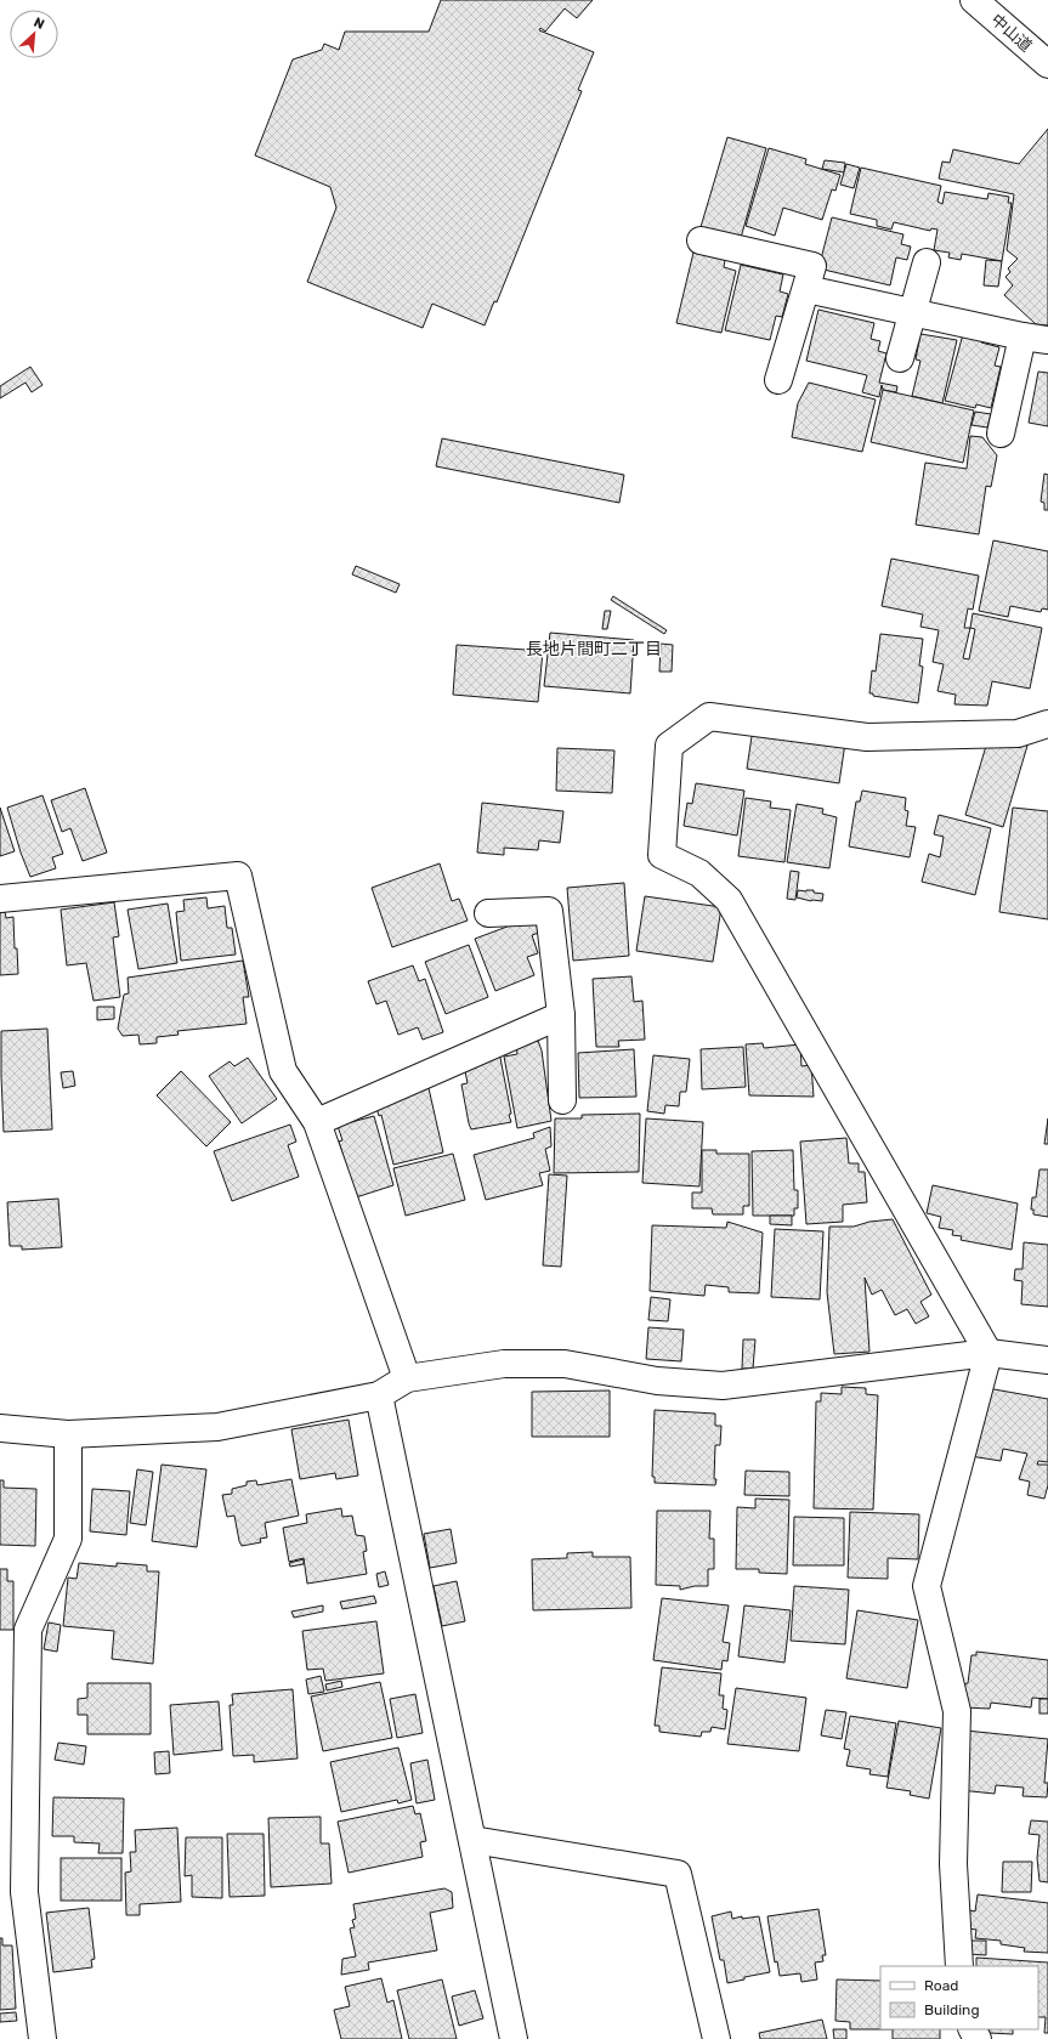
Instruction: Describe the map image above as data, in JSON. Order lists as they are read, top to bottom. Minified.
{"streets":{"main road":["中山道"]},"districts":["長地片間町二丁目"],"legend":["Road","Building"],"north":"top right"}
